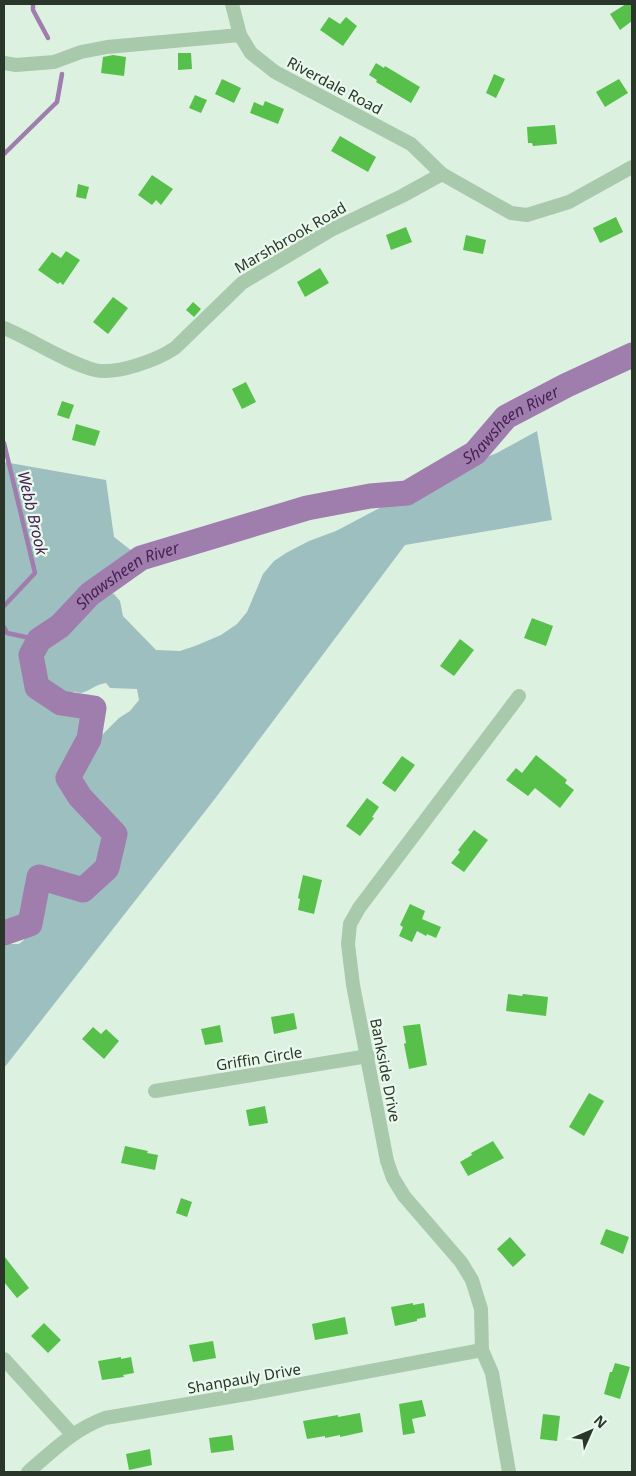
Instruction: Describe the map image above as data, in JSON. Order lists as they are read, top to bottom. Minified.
{"streets":{"street":["Riverdale Road","Marshbrook Road","Griffin Circle","Bankside Drive","Shanpauly Drive"]},"crossings":[["Riverdale Road","Marshbrook Road"],["Griffin Circle","Bankside Drive"],["Bankside Drive","Shanpauly Drive"]],"water":["Shawsheen River","Webb Brook"],"north":"top right"}
